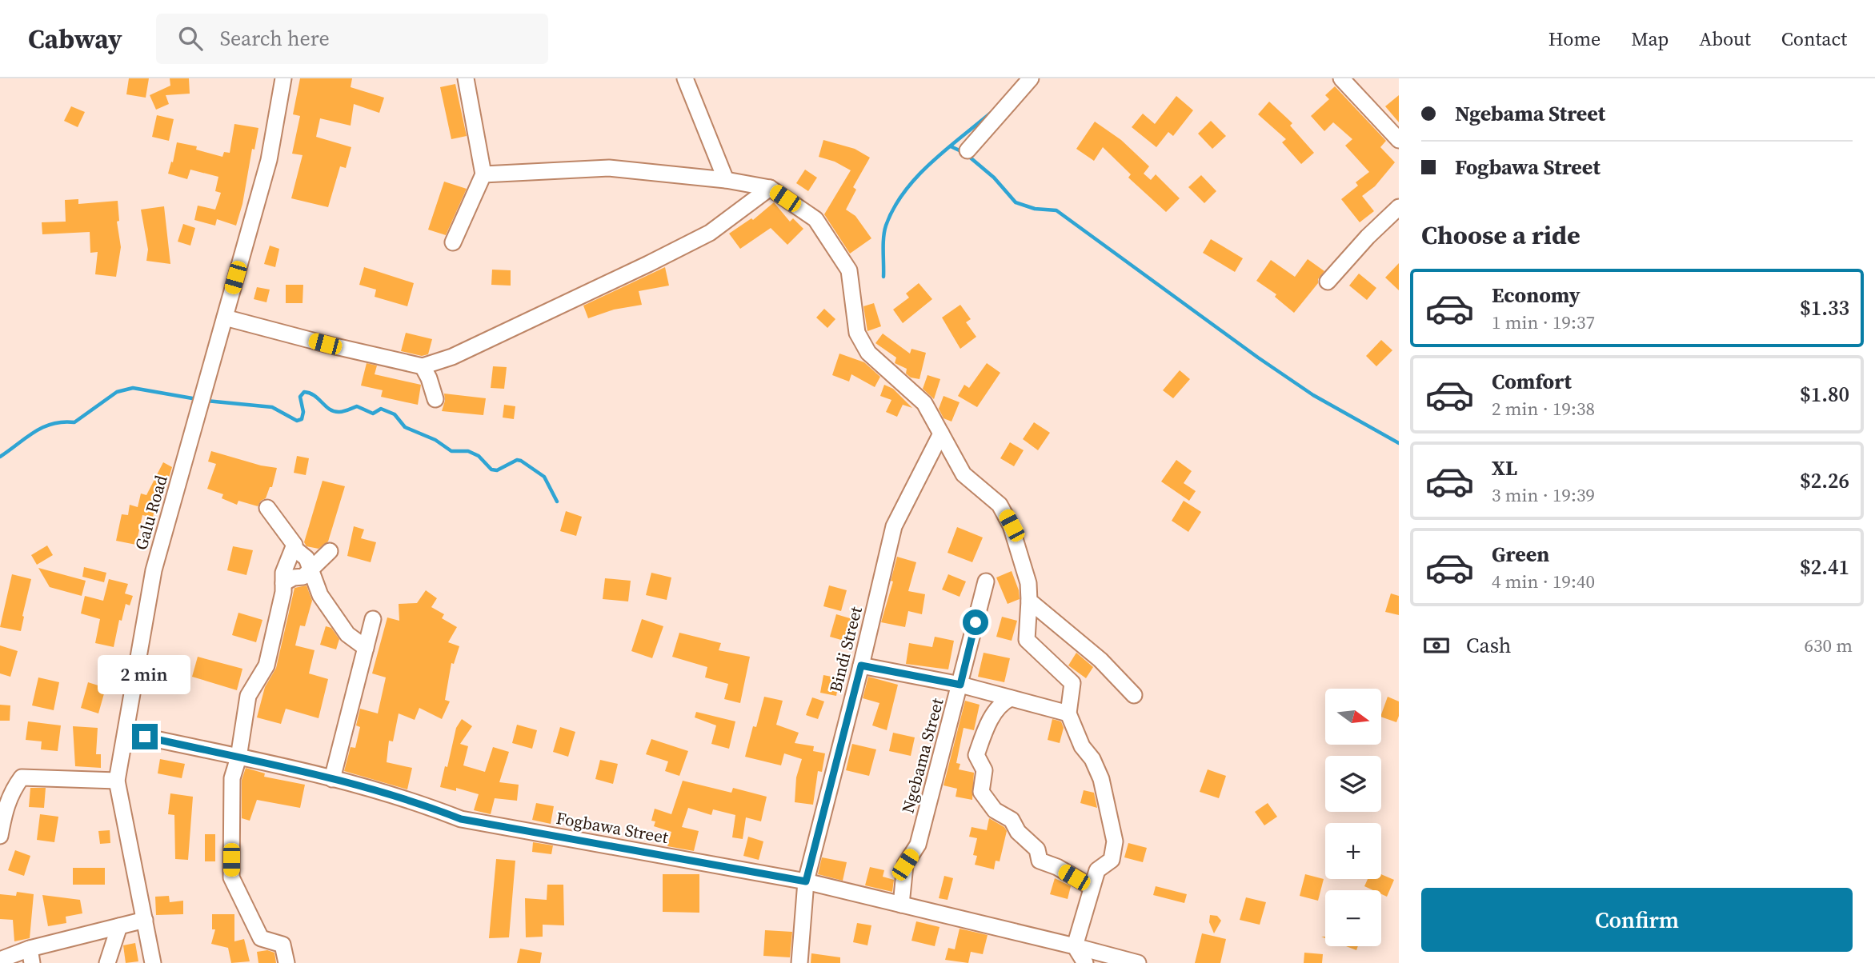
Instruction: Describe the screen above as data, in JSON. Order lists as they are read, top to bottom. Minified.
{"streets":{"street":["Galu Road","Bindi Street","Ngebama Street","Fogbawa Street"]},"crossings":[["Galu Road","Fogbawa Street"],["Bindi Street","Fogbawa Street"],["Ngebama Street","Fogbawa Street"]],"north":"right","page":{"header":"Cabway","search":"Search here","nav":["Home","Map","About","Contact"],"banner":["Ngebama Street","Fogbawa Street"],"heading":"Choose a ride","list":[{"name":"Economy","note":"1 min · 19:37","value":"$1.33"},{"name":"Comfort","note":"2 min · 19:38","value":"$1.80"},{"name":"XL","note":"3 min · 19:39","value":"$2.26"},{"name":"Green","note":"4 min · 19:40","value":"$2.41"}],"pay":["Cash","630 m"],"bubble":"2 min","map_buttons":["+","−"],"buttons":"Confirm"}}
